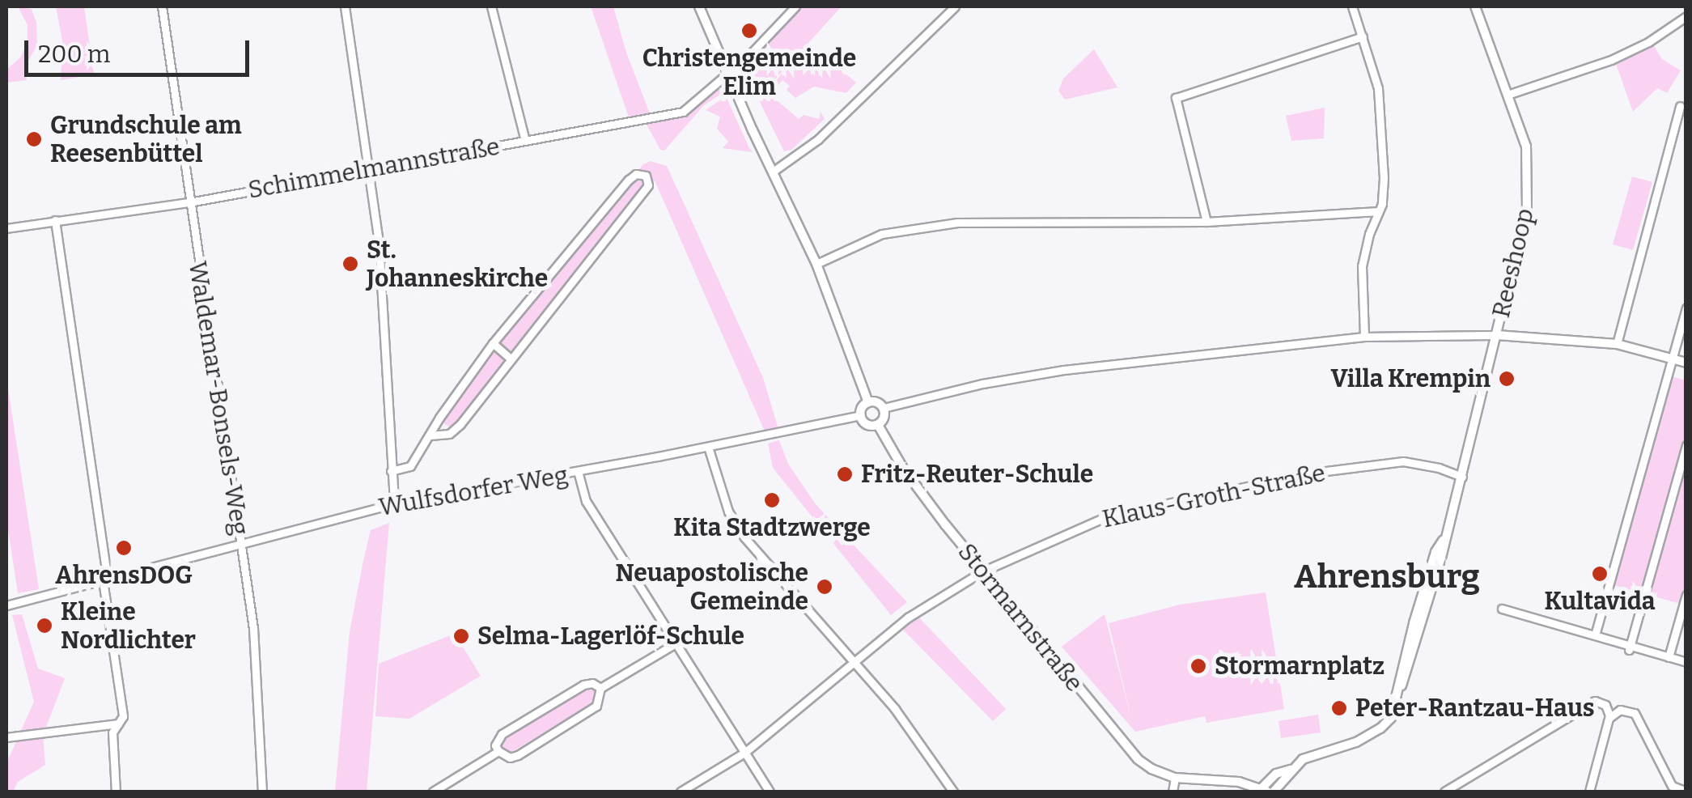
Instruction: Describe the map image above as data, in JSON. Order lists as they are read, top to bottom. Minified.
{"streets":{"street":["Schimmelmannstraße","Reeshoop","Waldemar-Bonsels-Weg","Wulfsdorfer Weg","Klaus-Groth-Straße","Stormarnstraße"]},"crossings":[["Schimmelmannstraße","Waldemar-Bonsels-Weg"],["Reeshoop","Klaus-Groth-Straße"],["Waldemar-Bonsels-Weg","Wulfsdorfer Weg"],["Wulfsdorfer Weg","Klaus-Groth-Straße"],["Klaus-Groth-Straße","Stormarnstraße"]],"districts":["Ahrensburg"],"places":["Christengemeinde Elim","Grundschule am Reesenbüttel","St. Johanneskirche","Villa Krempin","Fritz-Reuter-Schule","Kita Stadtzwerge","AhrensDOG","Kultavida","Neuapostolische Gemeinde","Kleine Nordlichter","Selma-Lagerlöf-Schule","Stormarnplatz","Peter-Rantzau-Haus"],"scale_bar":"200 m"}
